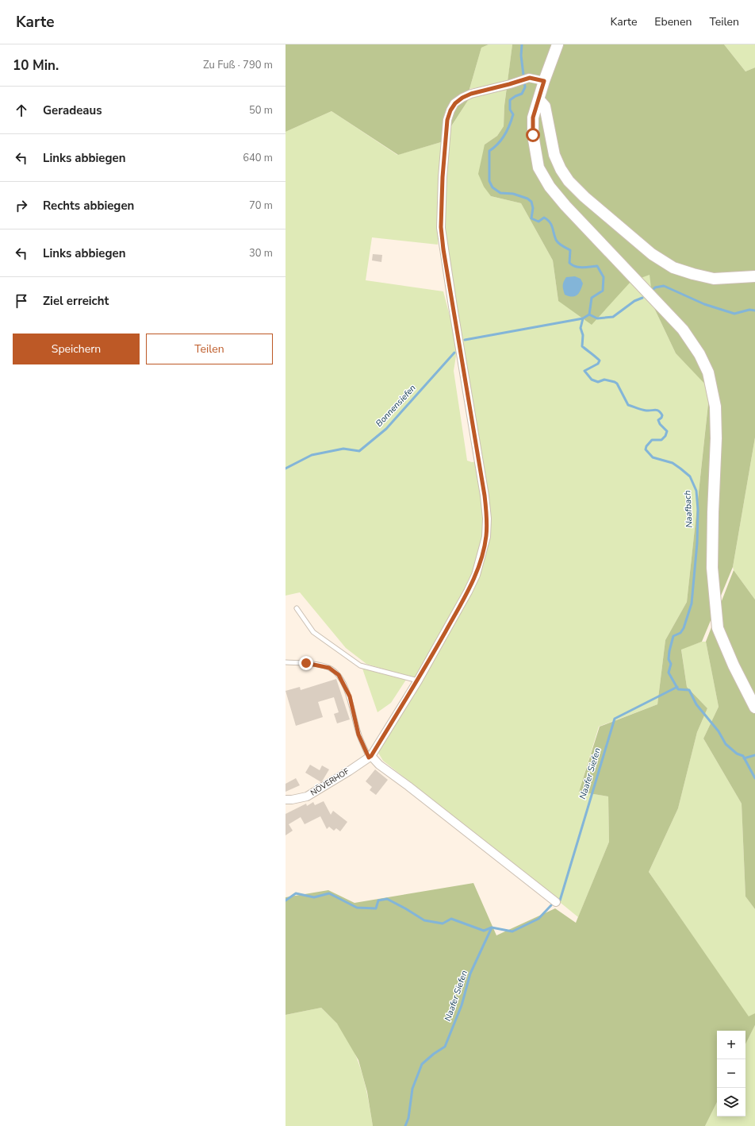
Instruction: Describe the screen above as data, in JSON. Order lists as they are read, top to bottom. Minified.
{"streets":{"street":["NÖVERHOF"]},"water":["Bonnensiefen","Naafbach","Naafer Siefen"],"page":{"header":"Karte","nav":["Karte","Ebenen","Teilen"],"heading":["10 Min.","Zu Fuß · 790 m"],"list":[["Geradeaus","50 m"],["Links abbiegen","640 m"],["Rechts abbiegen","70 m"],["Links abbiegen","30 m"],"Ziel erreicht"],"buttons":["Speichern","Teilen"],"map_buttons":["+","−"]}}
